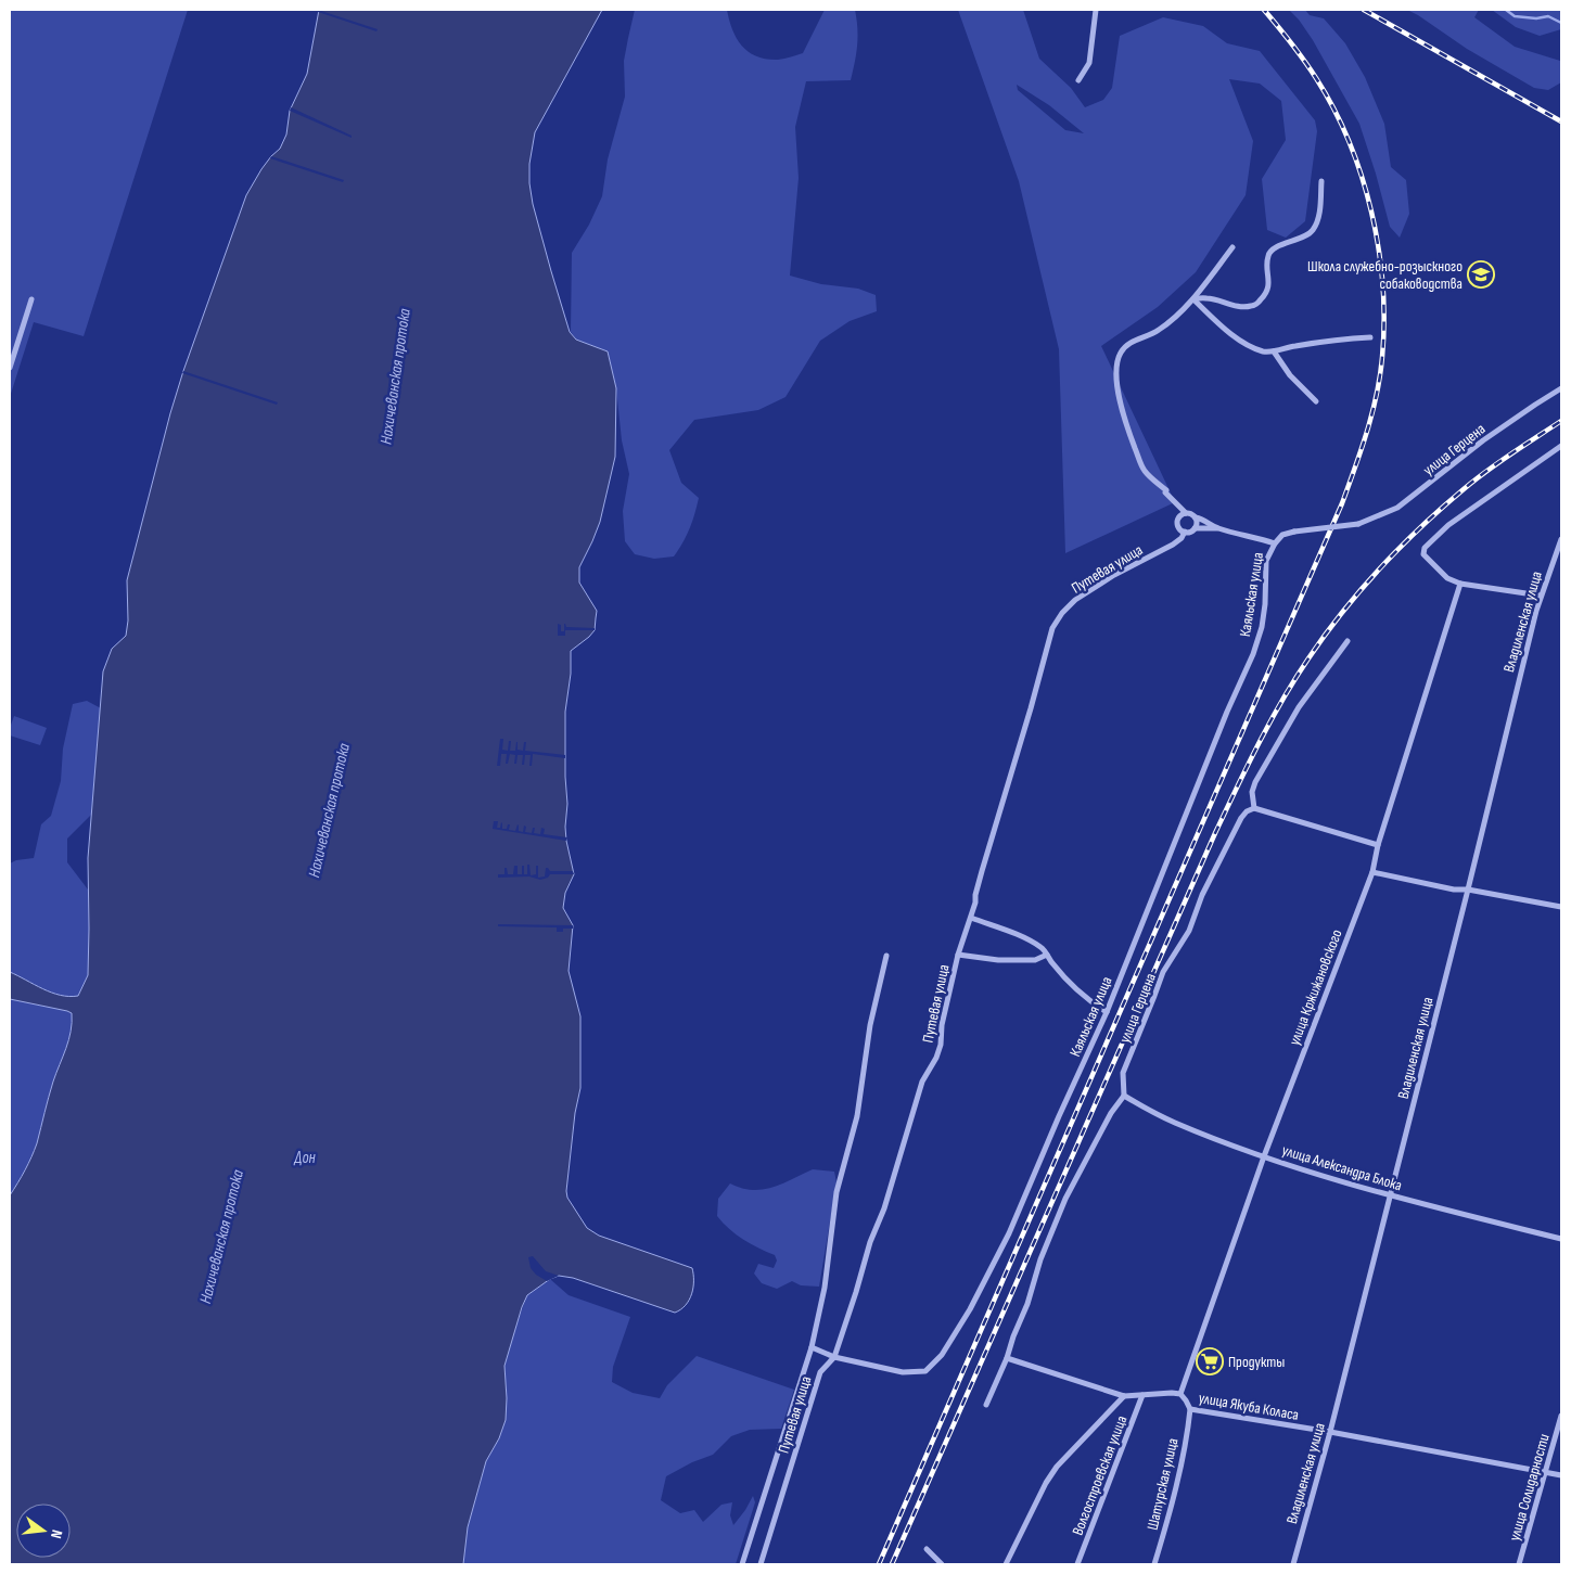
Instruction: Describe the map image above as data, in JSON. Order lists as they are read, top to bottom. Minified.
{"streets":{"street":["улица Герцена","Путевая улица","Каяльская улица","Владиленская улица","улица Кржижановского","улица Александра Блока","улица Якуба Коласа","Волгостроевская улица","Шатурская улица","улица Солидарности"]},"crossings":[["улица Герцена","Путевая улица"],["улица Герцена","Каяльская улица"],["улица Герцена","улица Александра Блока"],["Путевая улица","Каяльская улица"],["Владиленская улица","улица Александра Блока"],["Владиленская улица","улица Якуба Коласа"],["улица Кржижановского","улица Александра Блока"],["улица Кржижановского","улица Якуба Коласа"],["улица Якуба Коласа","Волгостроевская улица"],["улица Якуба Коласа","Шатурская улица"],["улица Якуба Коласа","улица Солидарности"]],"water":["Нахичеванская протока","Дон"],"places":{"school or university":["Школа служебно-розыскного собаководства"],"supermarket":["Продукты"]},"north":"right"}
